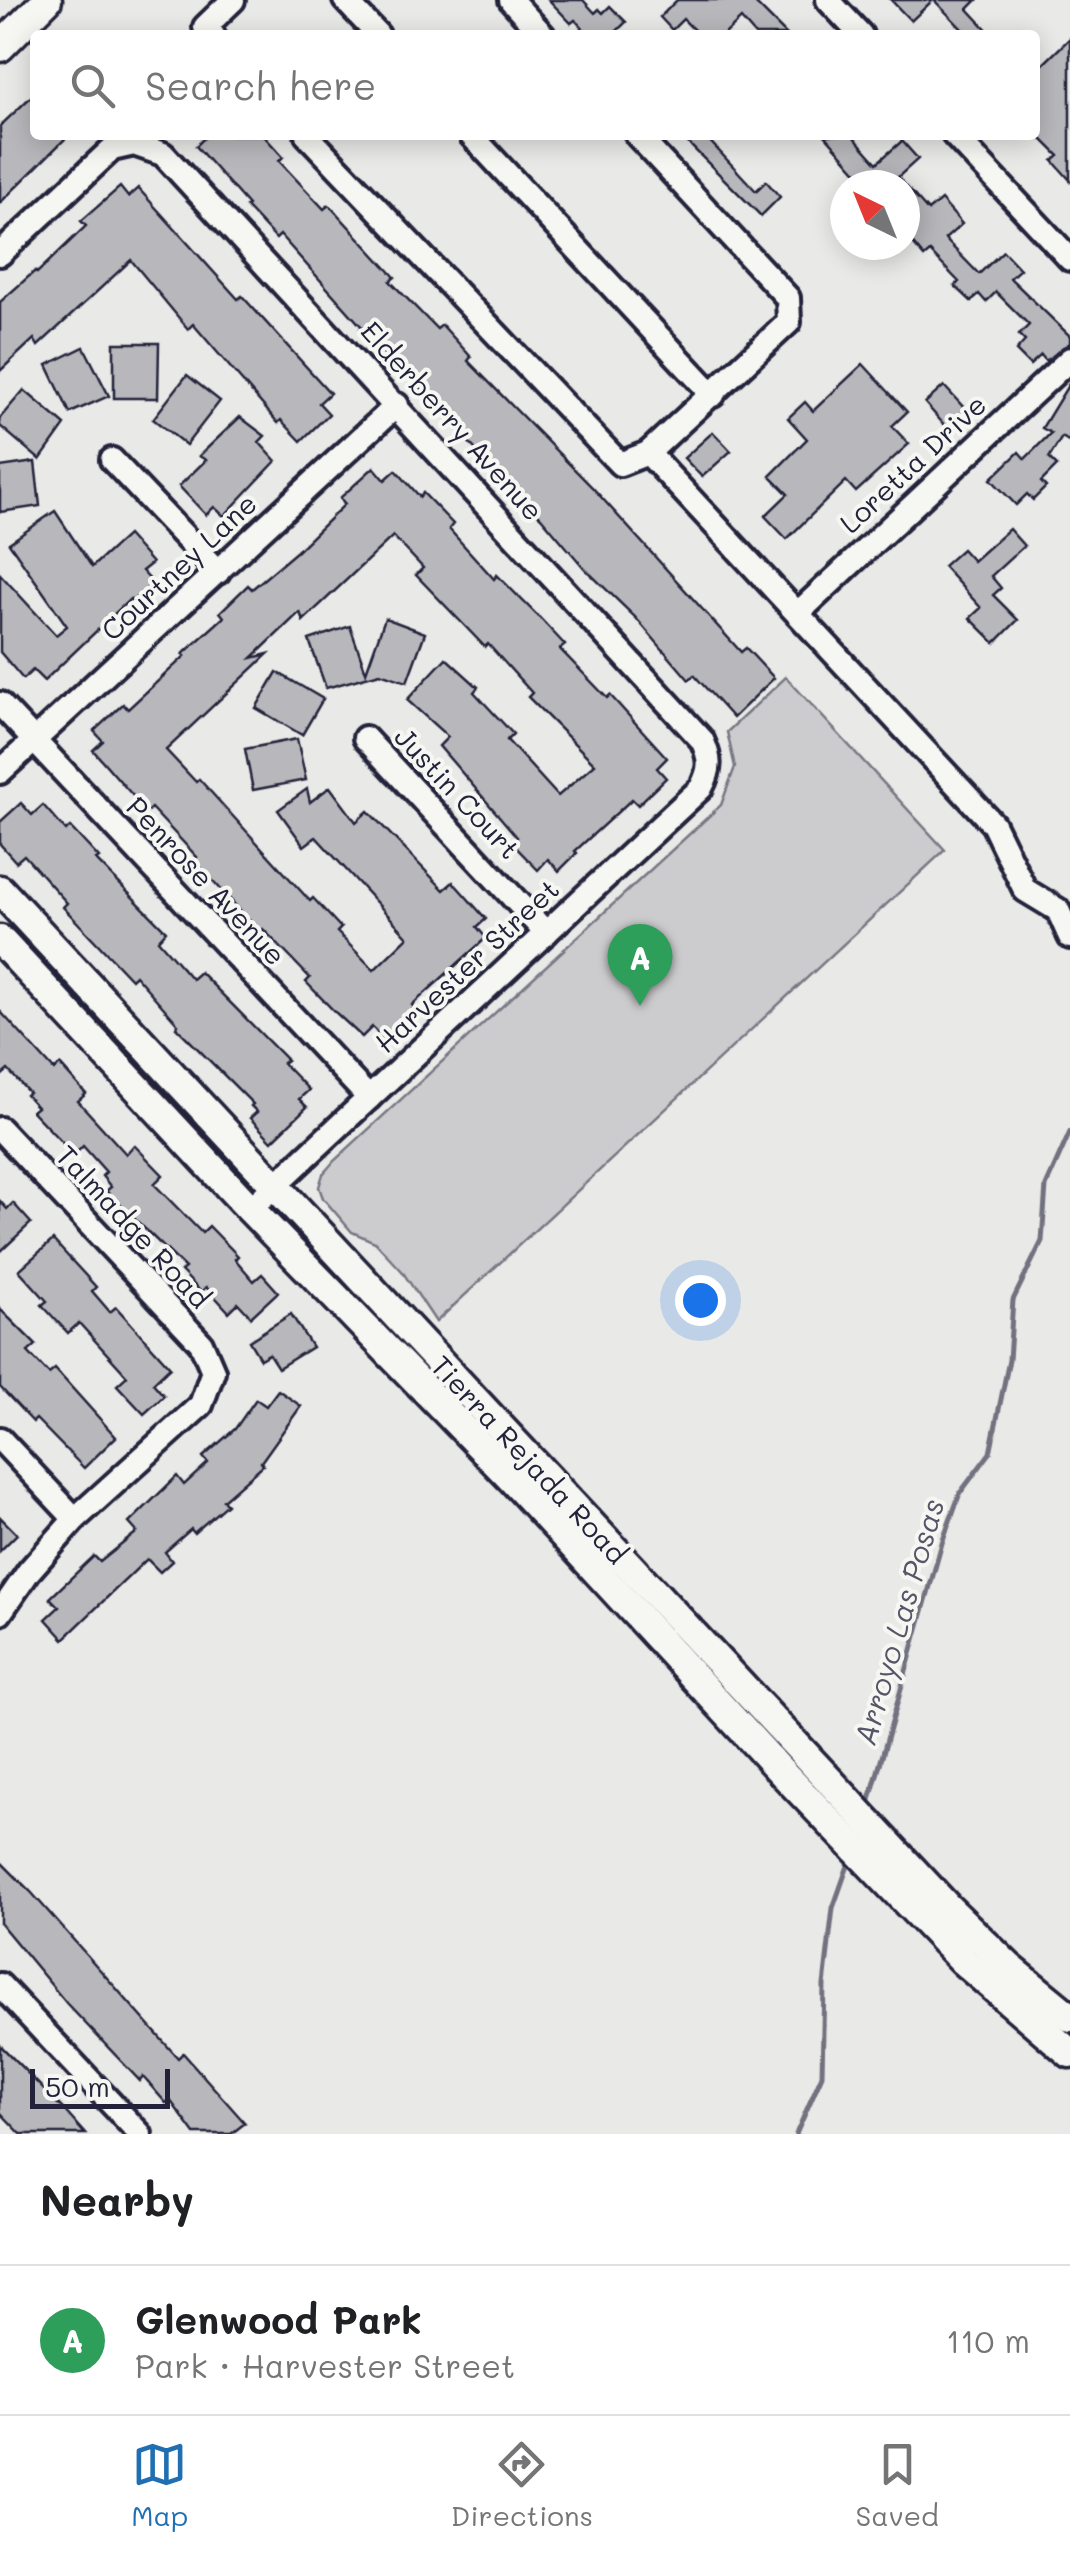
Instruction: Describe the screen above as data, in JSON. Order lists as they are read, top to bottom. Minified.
{"streets":{"main road":["Tierra Rejada Road"],"street":["Elderberry Avenue","Loretta Drive","Courtney Lane","Justin Court","Penrose Avenue","Harvester Street","Talmadge Road"]},"crossings":[["Elderberry Avenue","Courtney Lane"],["Elderberry Avenue","Harvester Street"],["Courtney Lane","Penrose Avenue"],["Justin Court","Harvester Street"],["Penrose Avenue","Harvester Street"],["Harvester Street","Tierra Rejada Road"]],"water":["Arroyo Las Posas"],"scale_bar":"50 m","north":"top left","page":{"search":"Search here","pins":"A","scale":"50 m","heading":"Nearby","list":[{"mark":"A","name":"Glenwood Park","note":"Park · Harvester Street","value":"110 m"}],"nav":["Map","Directions","Saved"]}}
